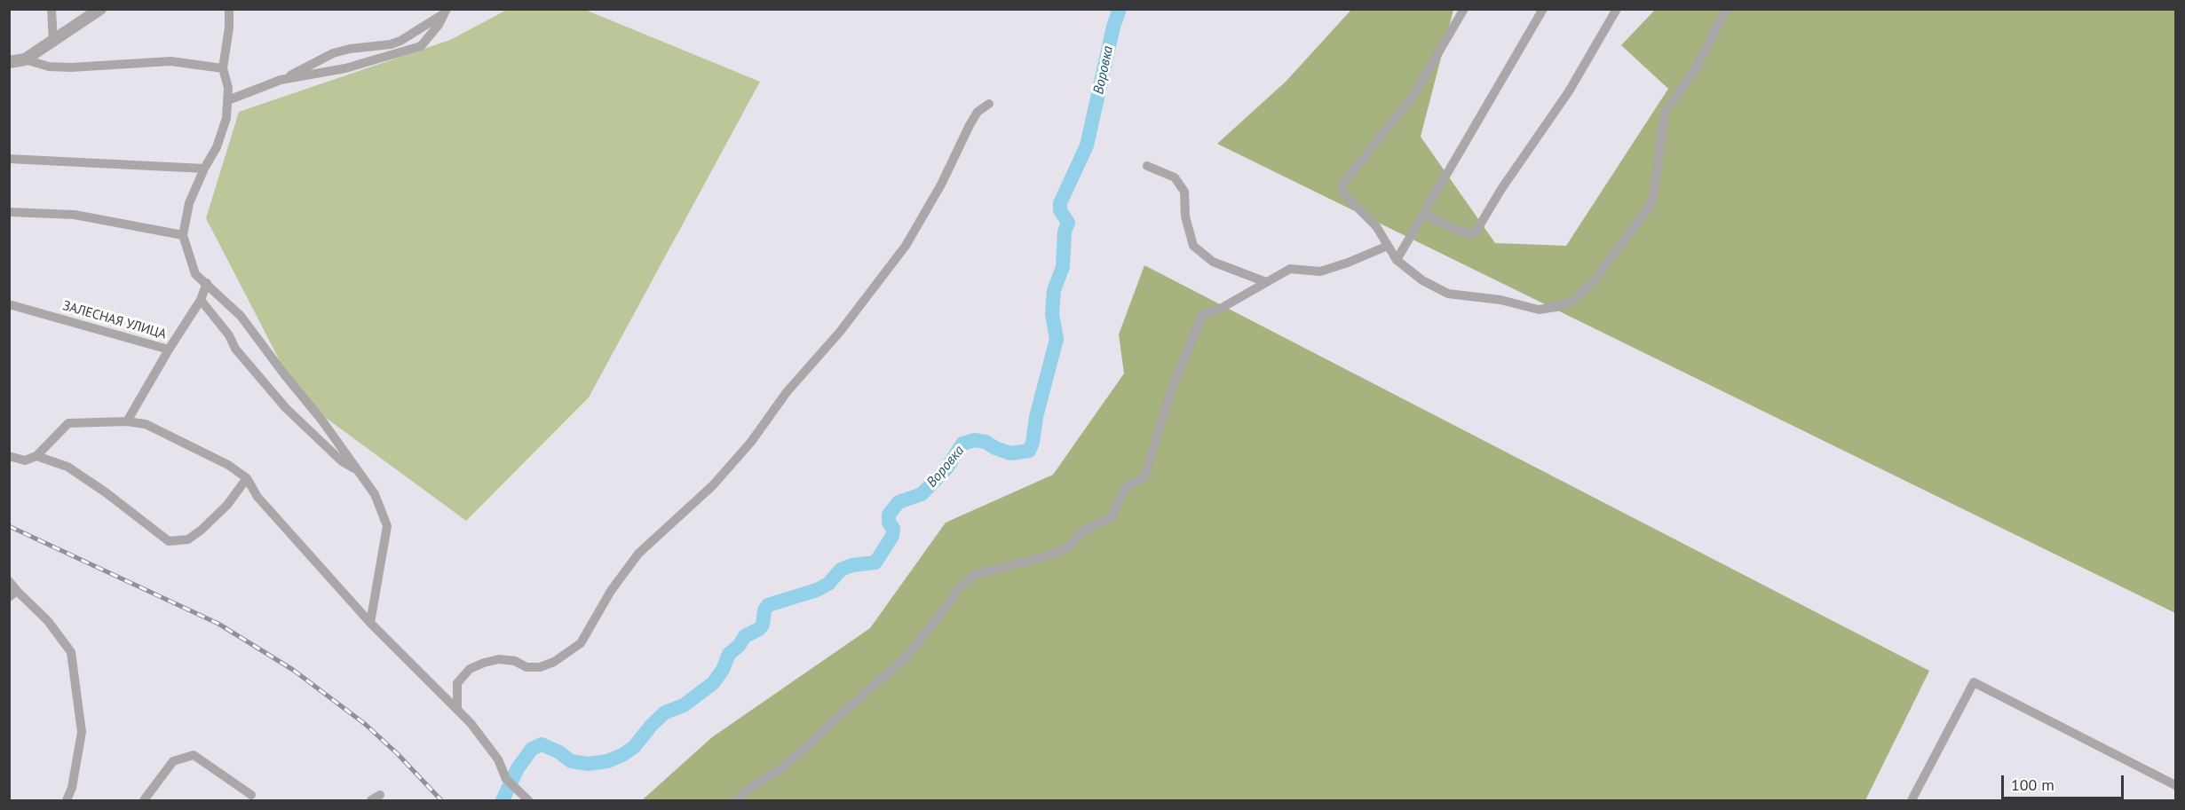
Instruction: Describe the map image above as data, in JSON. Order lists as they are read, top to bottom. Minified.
{"streets":{"street":["ЗАЛЕСНАЯ УЛИЦА"]},"water":["Воровка"],"scale_bar":"100 m"}
